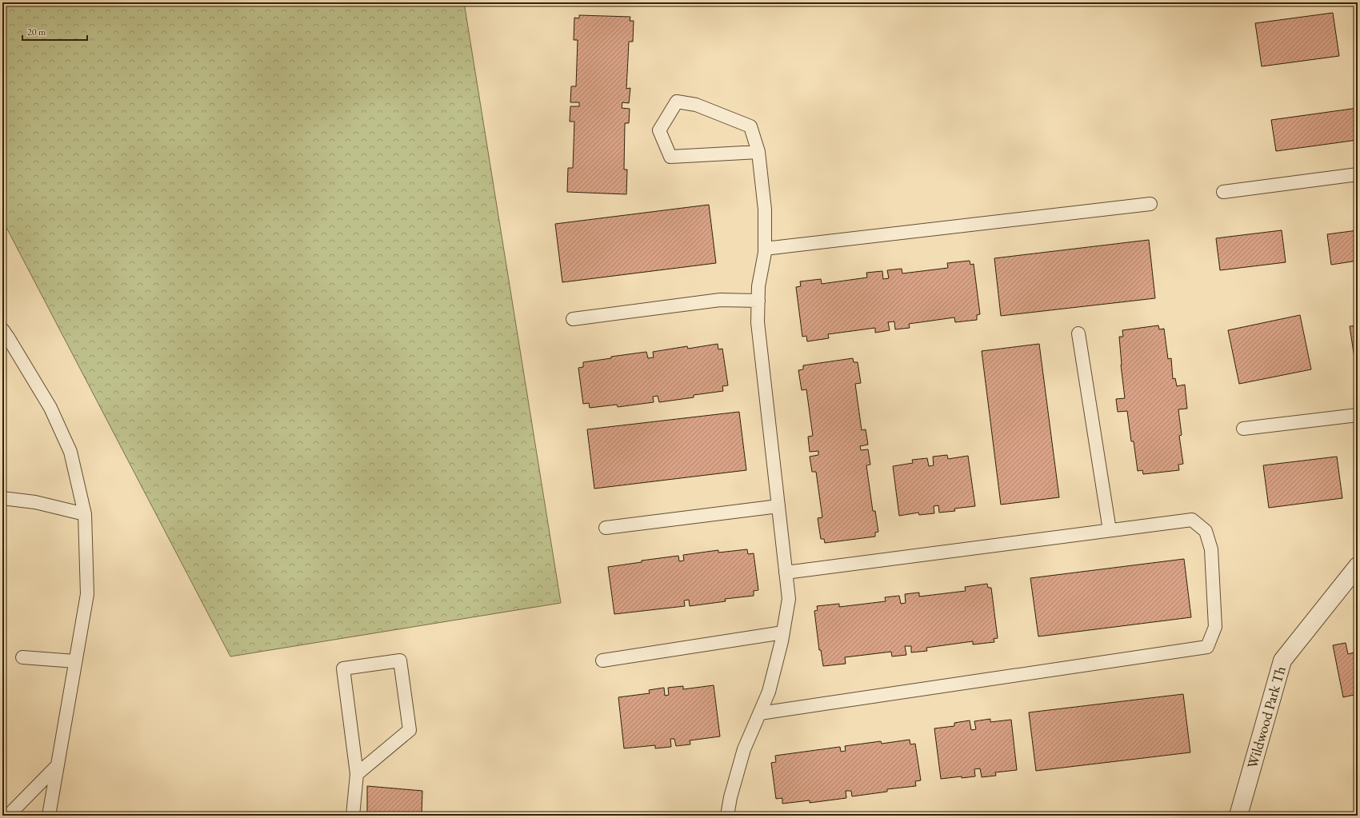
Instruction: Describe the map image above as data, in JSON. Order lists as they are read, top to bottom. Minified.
{"streets":{"street":["Wildwood Park Th"]},"scale_bar":"20 m"}
